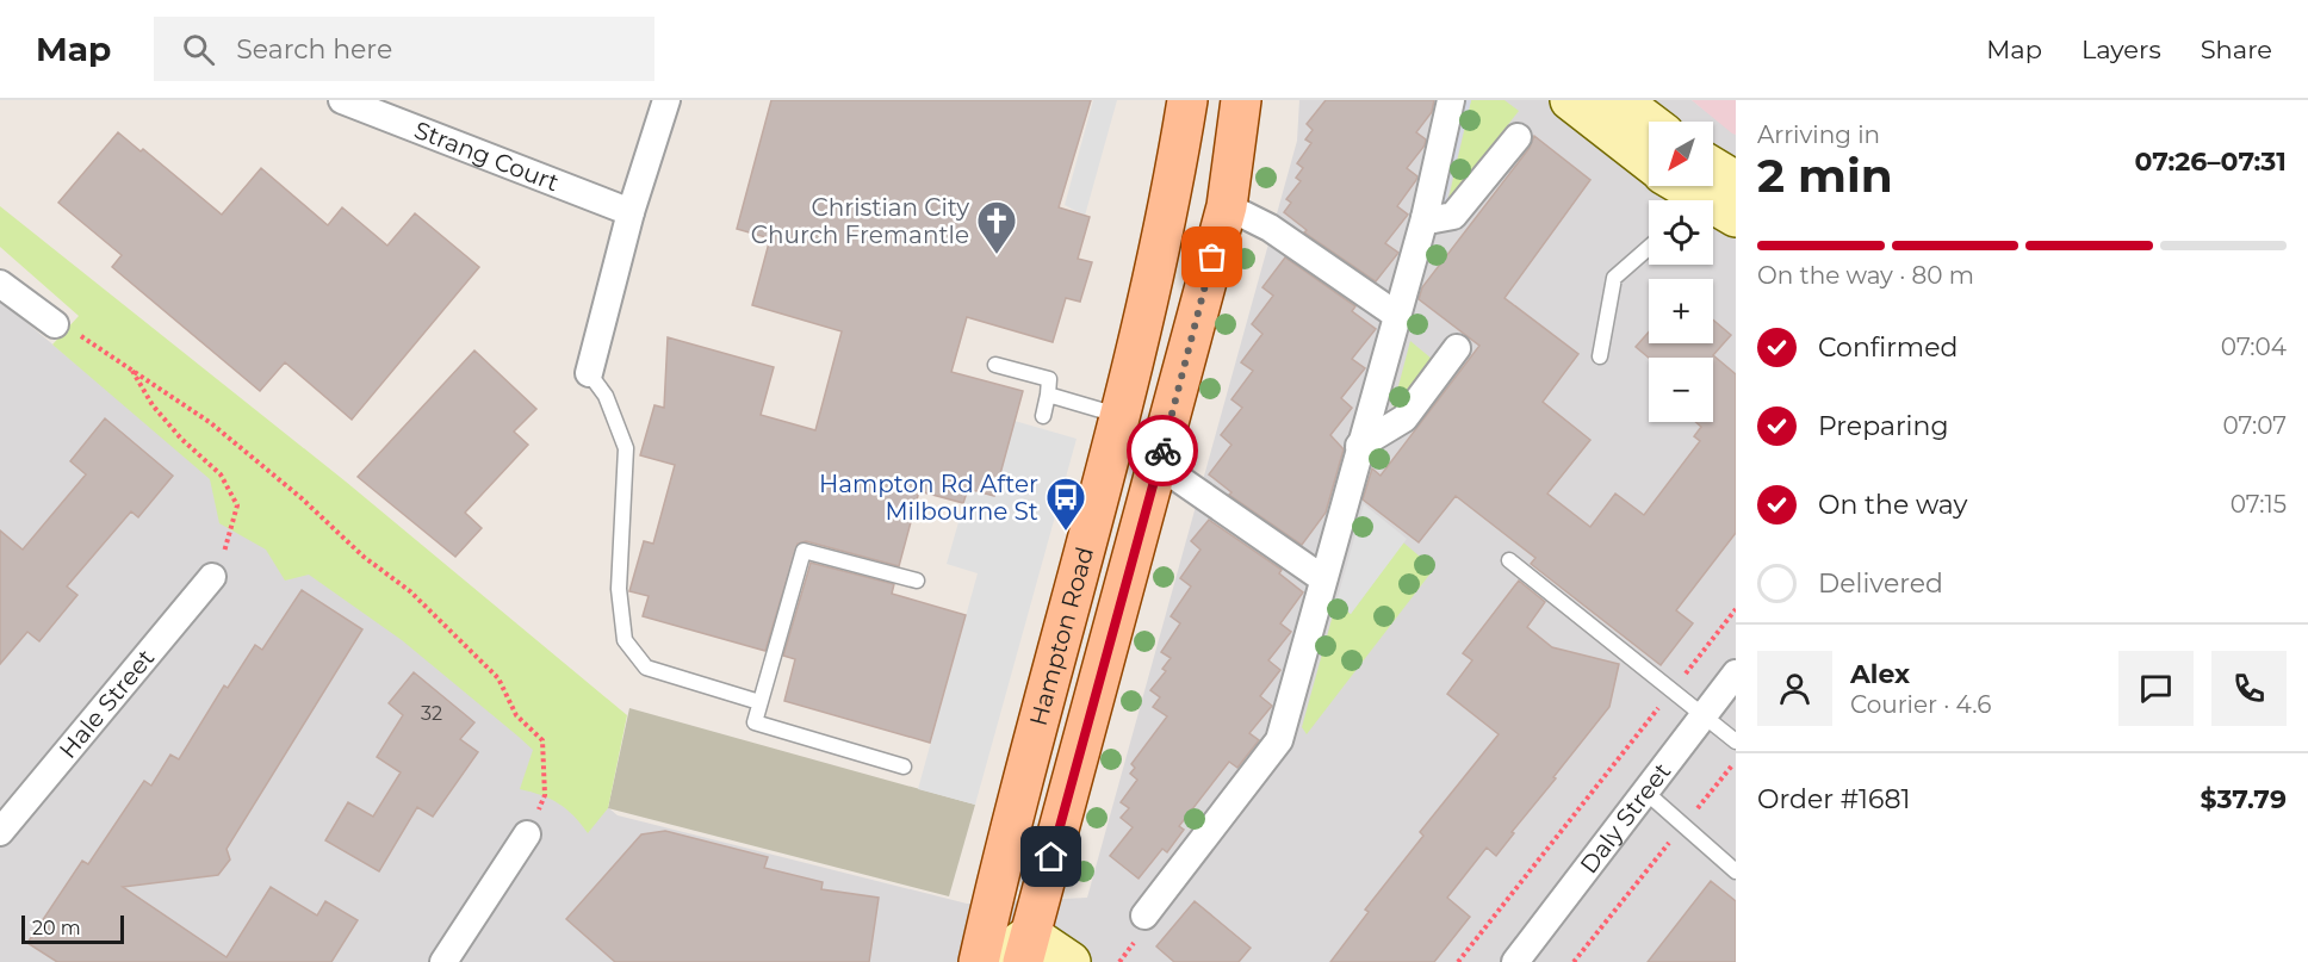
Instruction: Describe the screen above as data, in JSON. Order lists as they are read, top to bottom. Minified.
{"streets":{"main road":["Hampton Road"],"street":["Strang Court","Hale Street","Daly Street"]},"places":{"church":["Christian City Church Fremantle"],"bus stop":["Hampton Rd After Milbourne St"]},"house_numbers":["32"],"scale_bar":"20 m","north":"bottom left","page":{"header":"Map","search":"Search here","nav":["Map","Layers","Share"],"heading":["2 min","Arriving in","07:26–07:31"],"panel":["Alex","Courier · 4.6","Order #1681","$37.79"],"map_buttons":["+","−"],"bar":"On the way · 80 m","list":[["Confirmed","07:04"],["Preparing","07:07"],["On the way","07:15"],"Delivered"],"scale":"20 m"}}
